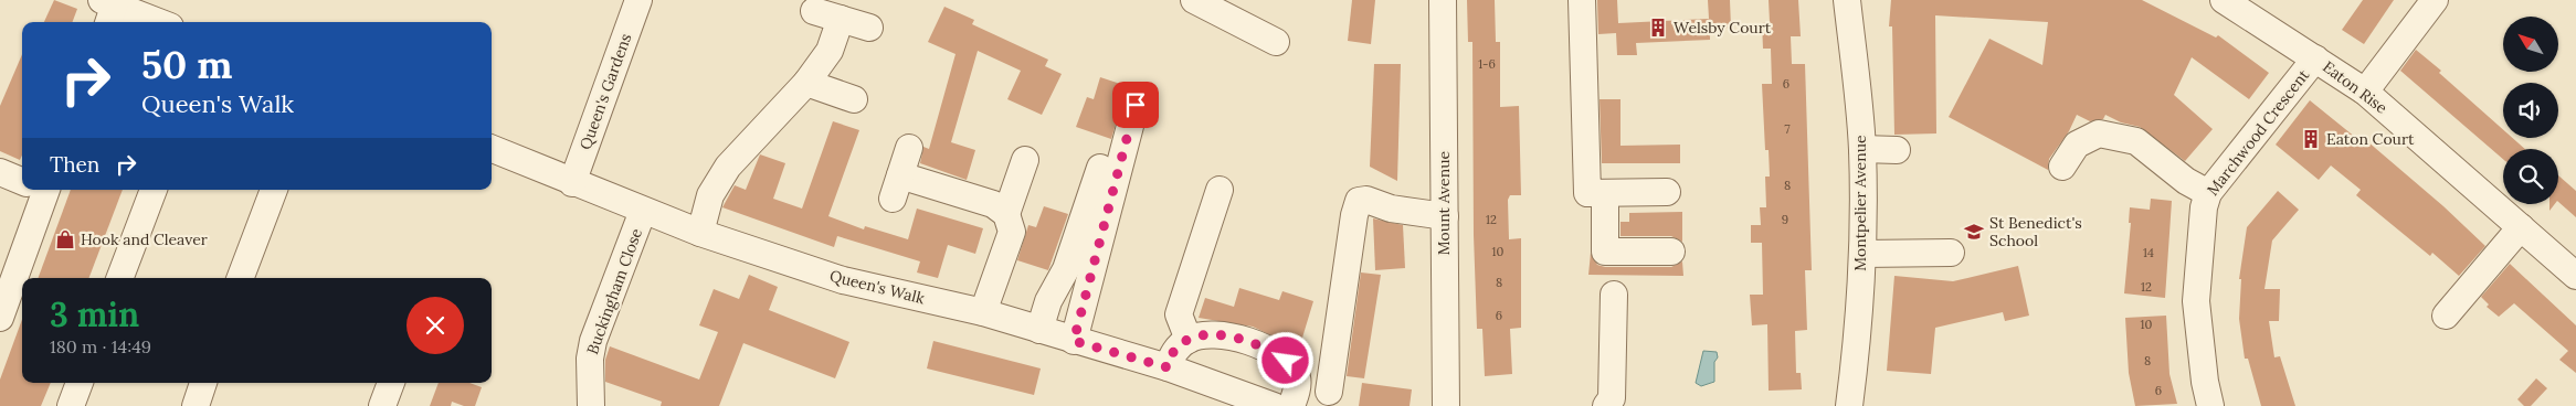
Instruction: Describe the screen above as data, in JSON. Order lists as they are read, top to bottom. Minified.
{"streets":{"street":["Eaton Rise","Queen's Gardens","Marchwood Crescent","Mount Avenue","Montpelier Avenue","Queen's Walk","Buckingham Close"]},"crossings":[["Eaton Rise","Marchwood Crescent"],["Queen's Gardens","Queen's Walk"],["Queen's Walk","Buckingham Close"]],"places":{"building":["Welsby Court","Eaton Court"],"school or university":["St Benedict's School"],"shop":["Hook and Cleaver"]},"house_numbers":["1-6","6","7","8","12","9","10","14","8","12","6","10","8","6"],"north":"top left","page":{"turn":["50 m","Queen's Walk"],"then":"Then","heading":["3 min","180 m · 14:49"]}}
